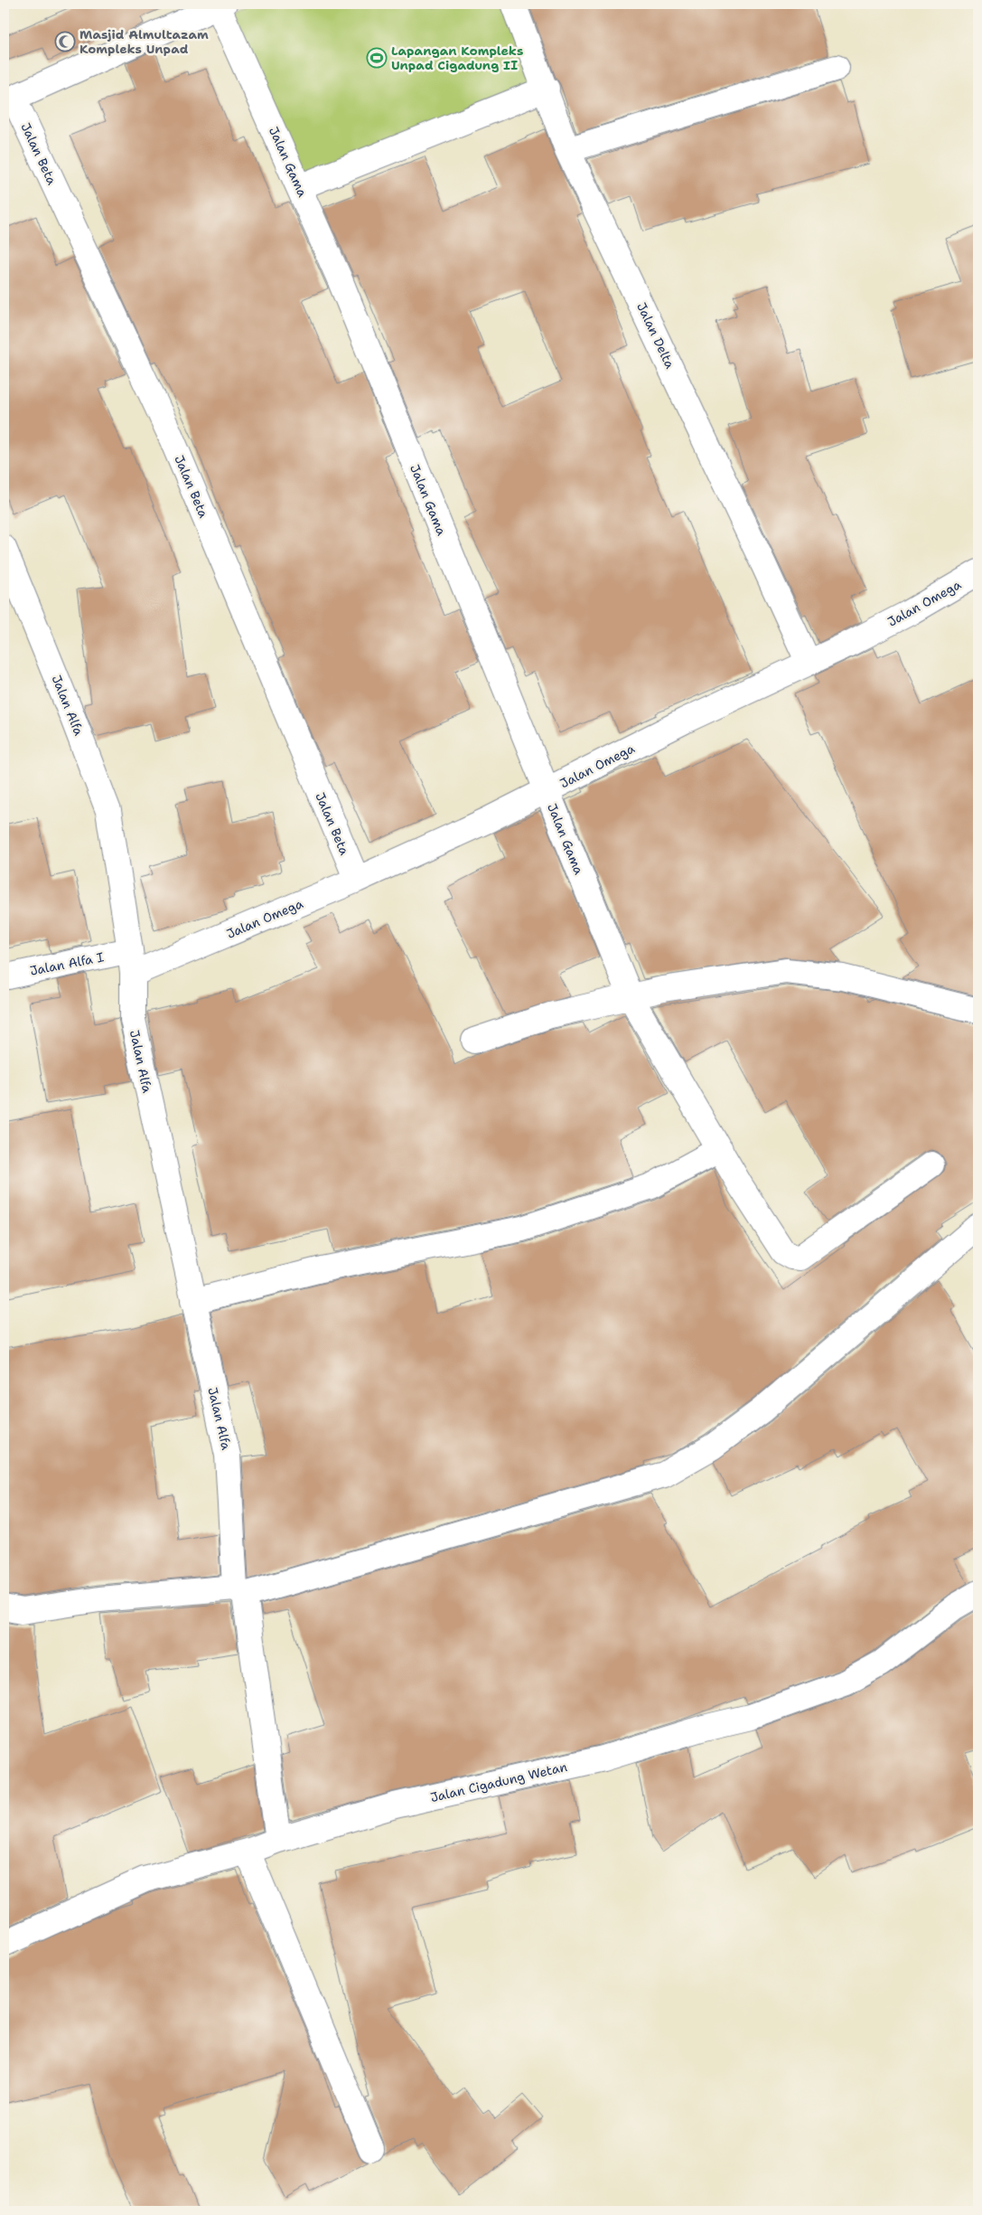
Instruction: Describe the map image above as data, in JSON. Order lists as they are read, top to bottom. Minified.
{"streets":{"street":["Jalan Beta","Jalan Gama","Jalan Delta","Jalan Omega","Jalan Alfa","Jalan Alfa I","Jalan Cigadung Wetan"]},"crossings":[["Jalan Beta","Jalan Omega"],["Jalan Gama","Jalan Omega"],["Jalan Delta","Jalan Omega"],["Jalan Omega","Jalan Alfa"],["Jalan Omega","Jalan Alfa I"],["Jalan Alfa","Jalan Alfa I"],["Jalan Alfa","Jalan Cigadung Wetan"]],"places":{"mosque":["Masjid Almultazam Kompleks Unpad"],"sports":["Lapangan Kompleks Unpad Cigadung II"]}}
